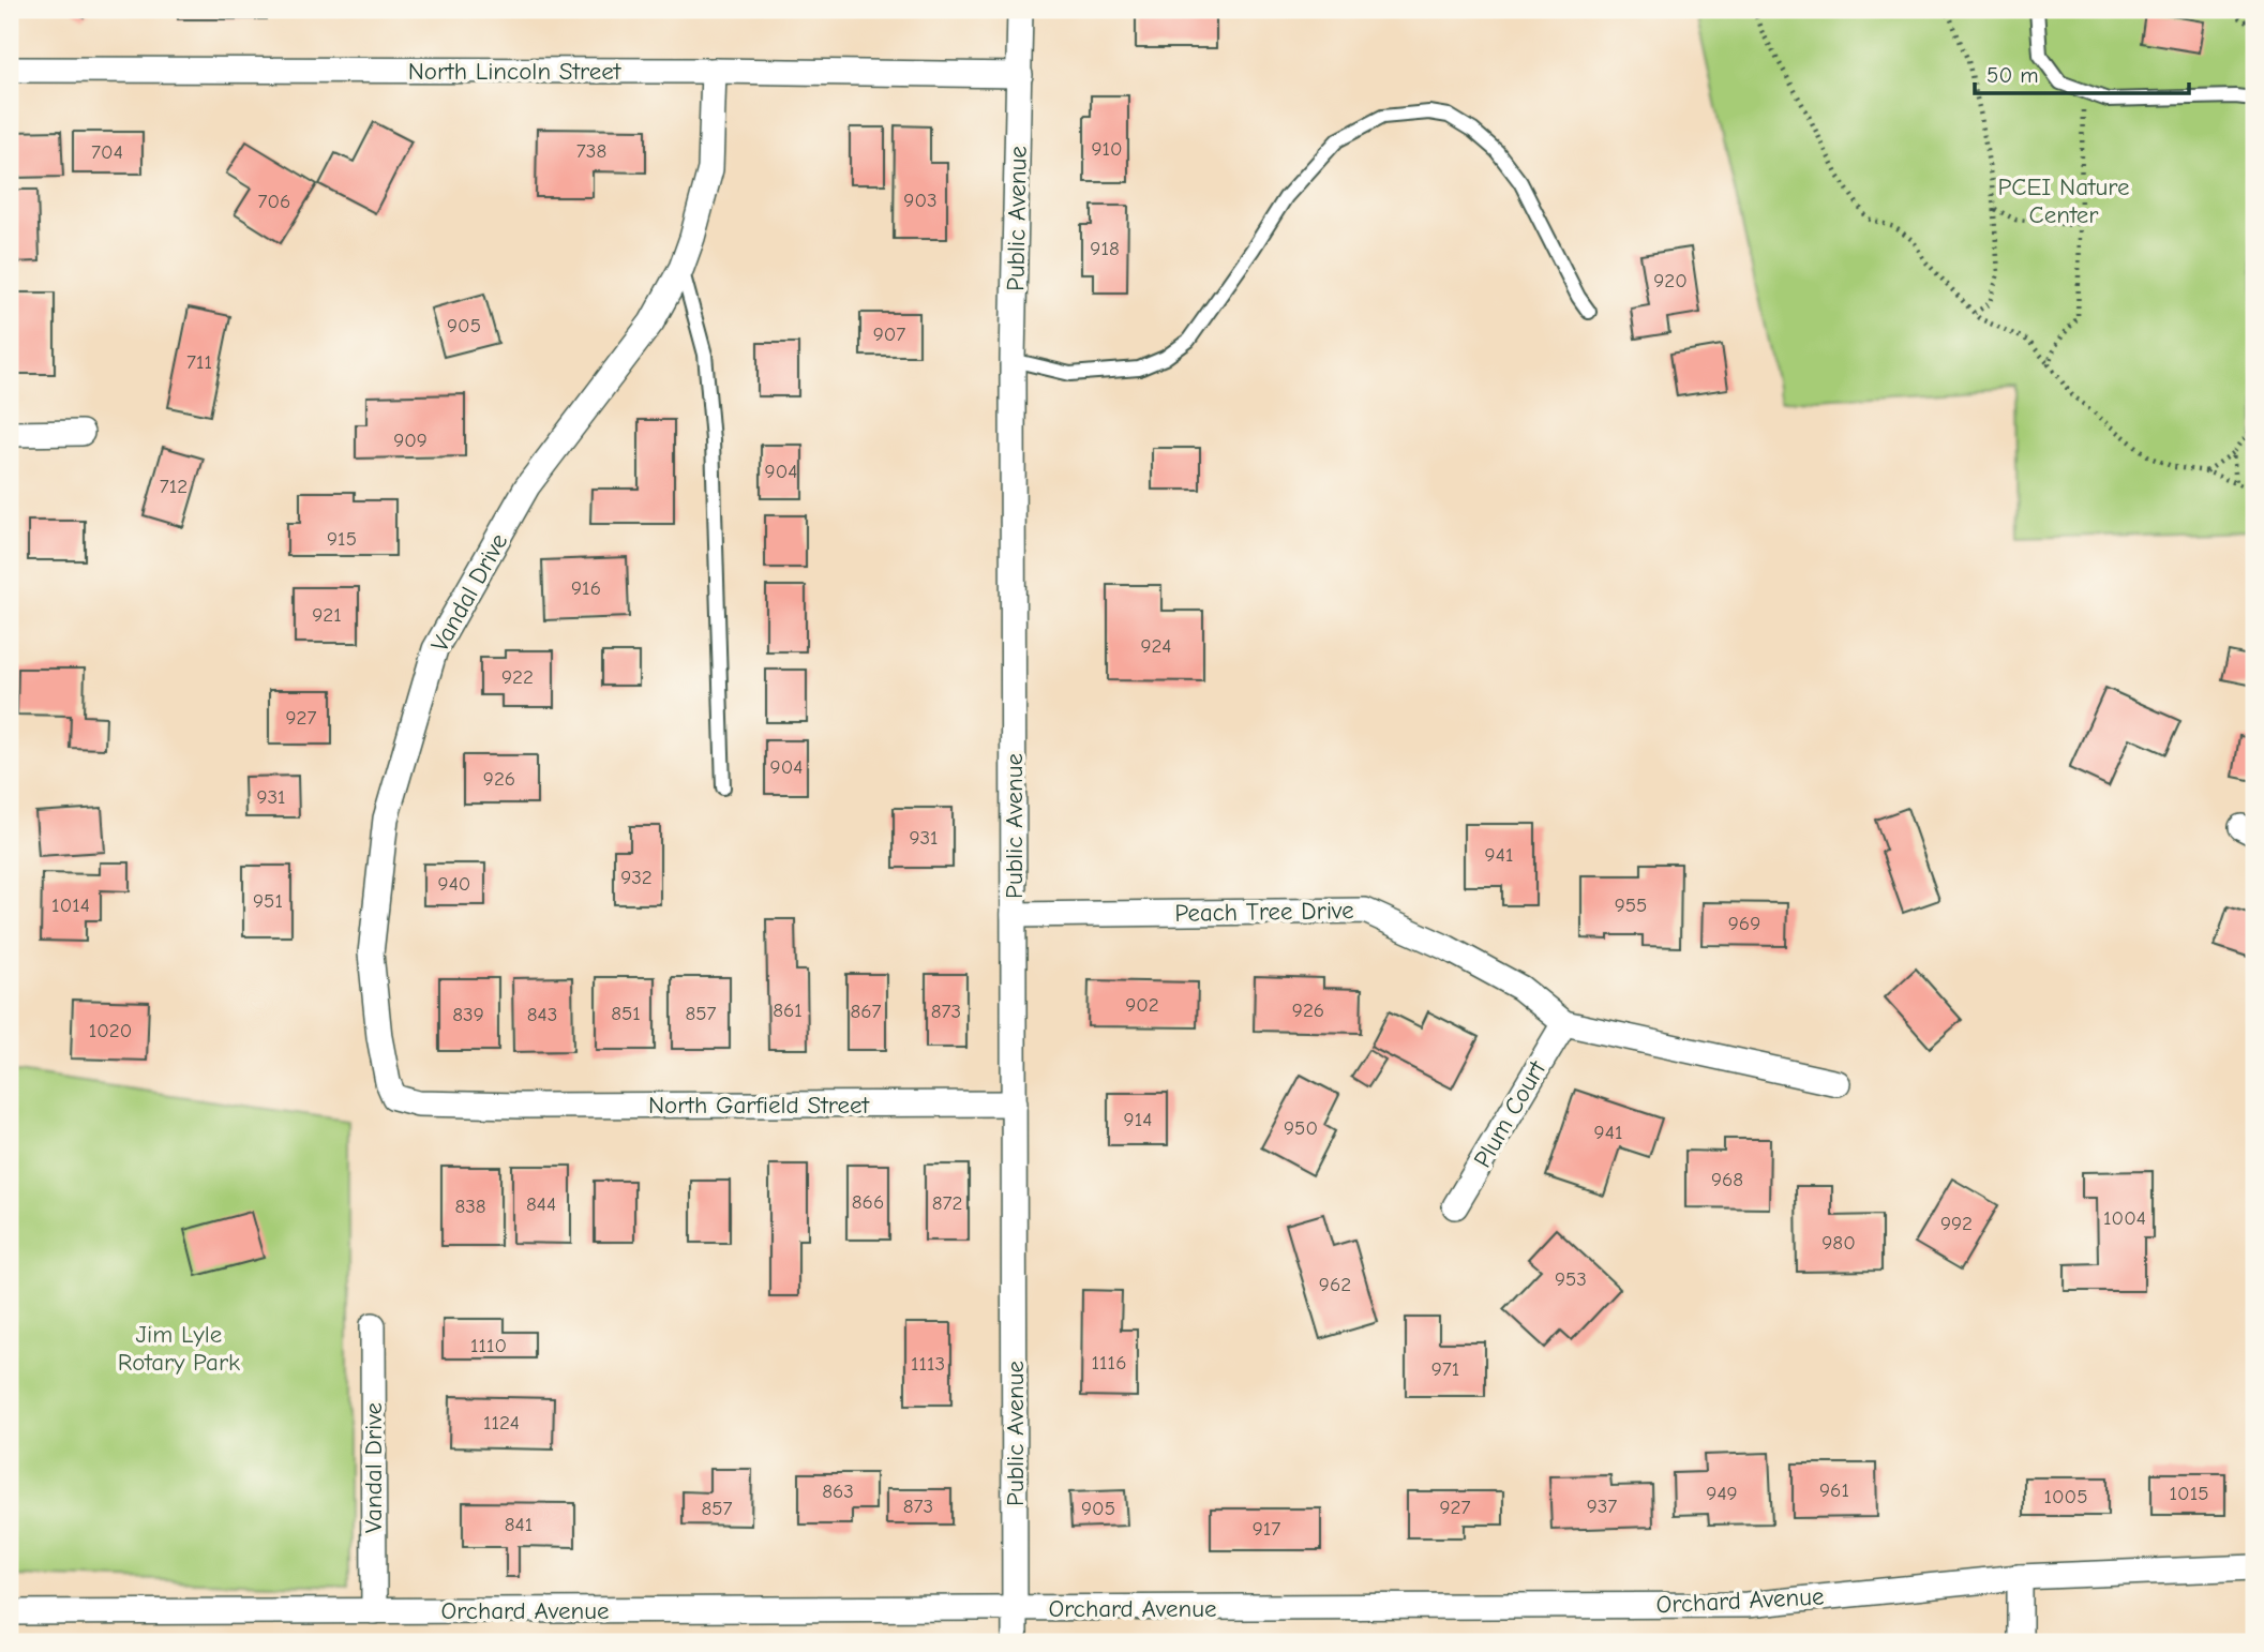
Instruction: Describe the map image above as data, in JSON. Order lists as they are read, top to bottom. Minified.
{"streets":{"street":["North Lincoln Street","Public Avenue","Vandal Drive","Peach Tree Drive","North Garfield Street","Plum Court","Orchard Avenue"]},"crossings":[["North Lincoln Street","Public Avenue"],["North Lincoln Street","Vandal Drive"],["Public Avenue","Peach Tree Drive"],["Public Avenue","North Garfield Street"],["Public Avenue","Orchard Avenue"],["Vandal Drive","North Garfield Street"],["Vandal Drive","Orchard Avenue"],["Peach Tree Drive","Plum Court"]],"parks":["PCEI Nature Center","Jim Lyle Rotary Park"],"house_numbers":["910","738","704","903","706","918","920","905","907","711","909","904","712","915","916","921","924","922","927","904","926","931","931","941","932","940","951","1014","955","969","902","861","926","867","873","851","857","839","843","1020","914","950","941","968","866","872","844","838","1004","992","980","953","962","1110","1116","1113","971","1124","961","863","949","1015","1005","873","937","927","857","905","841","917"],"scale_bar":"50 m"}
